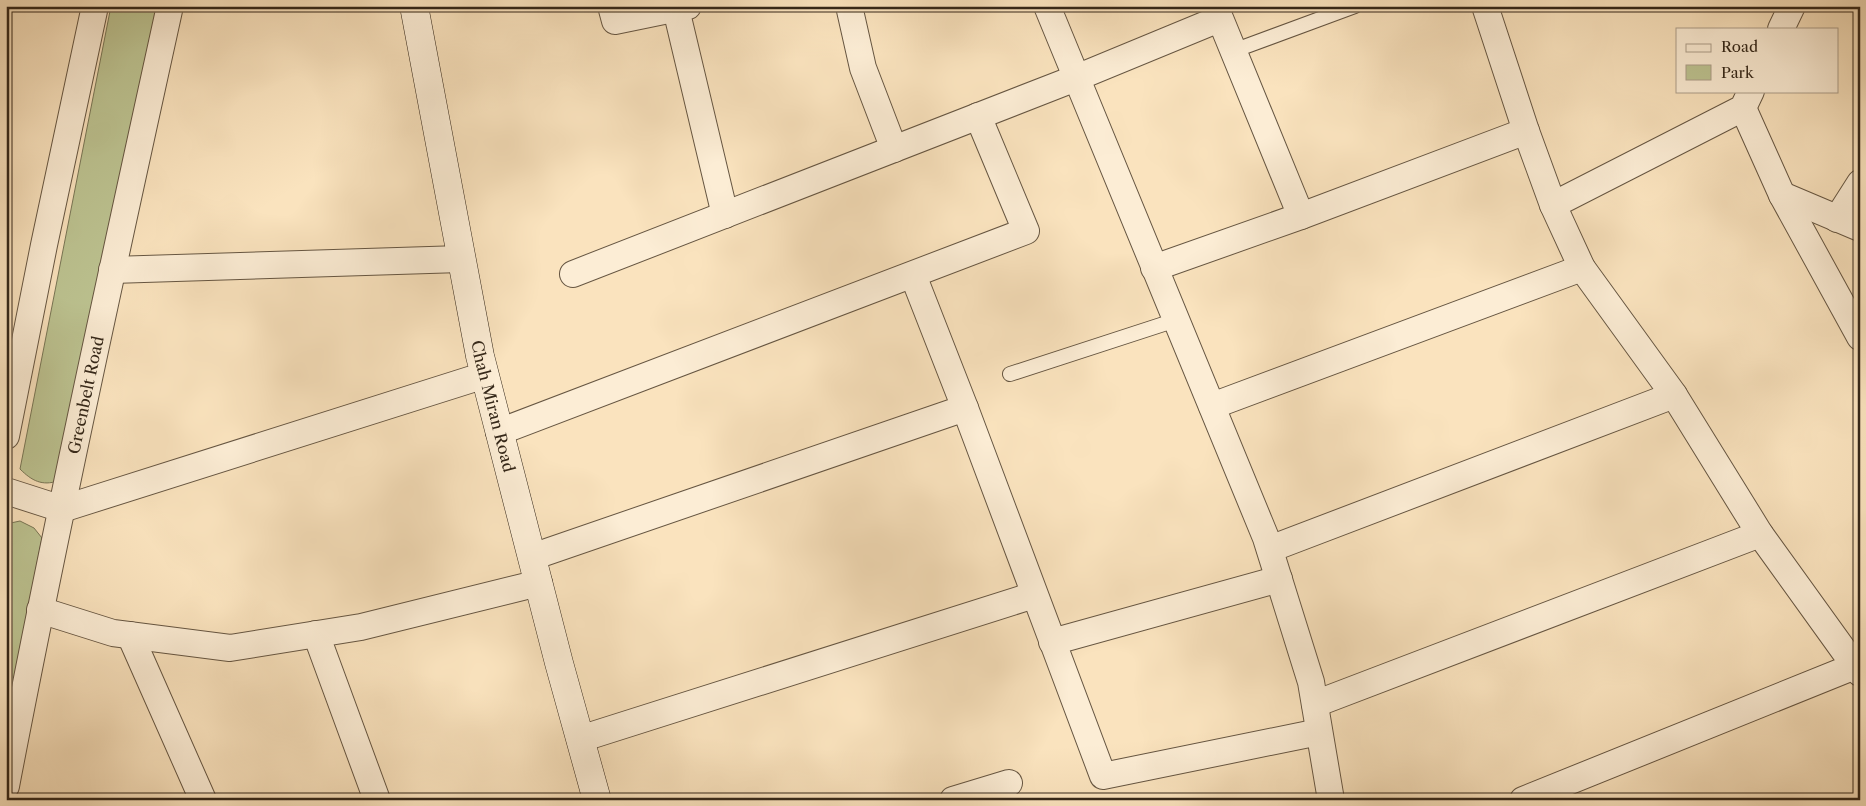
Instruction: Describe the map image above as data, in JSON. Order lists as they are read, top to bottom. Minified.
{"streets":{"street":["Greenbelt Road","Chah Miran Road"]},"legend":["Road","Park"]}
